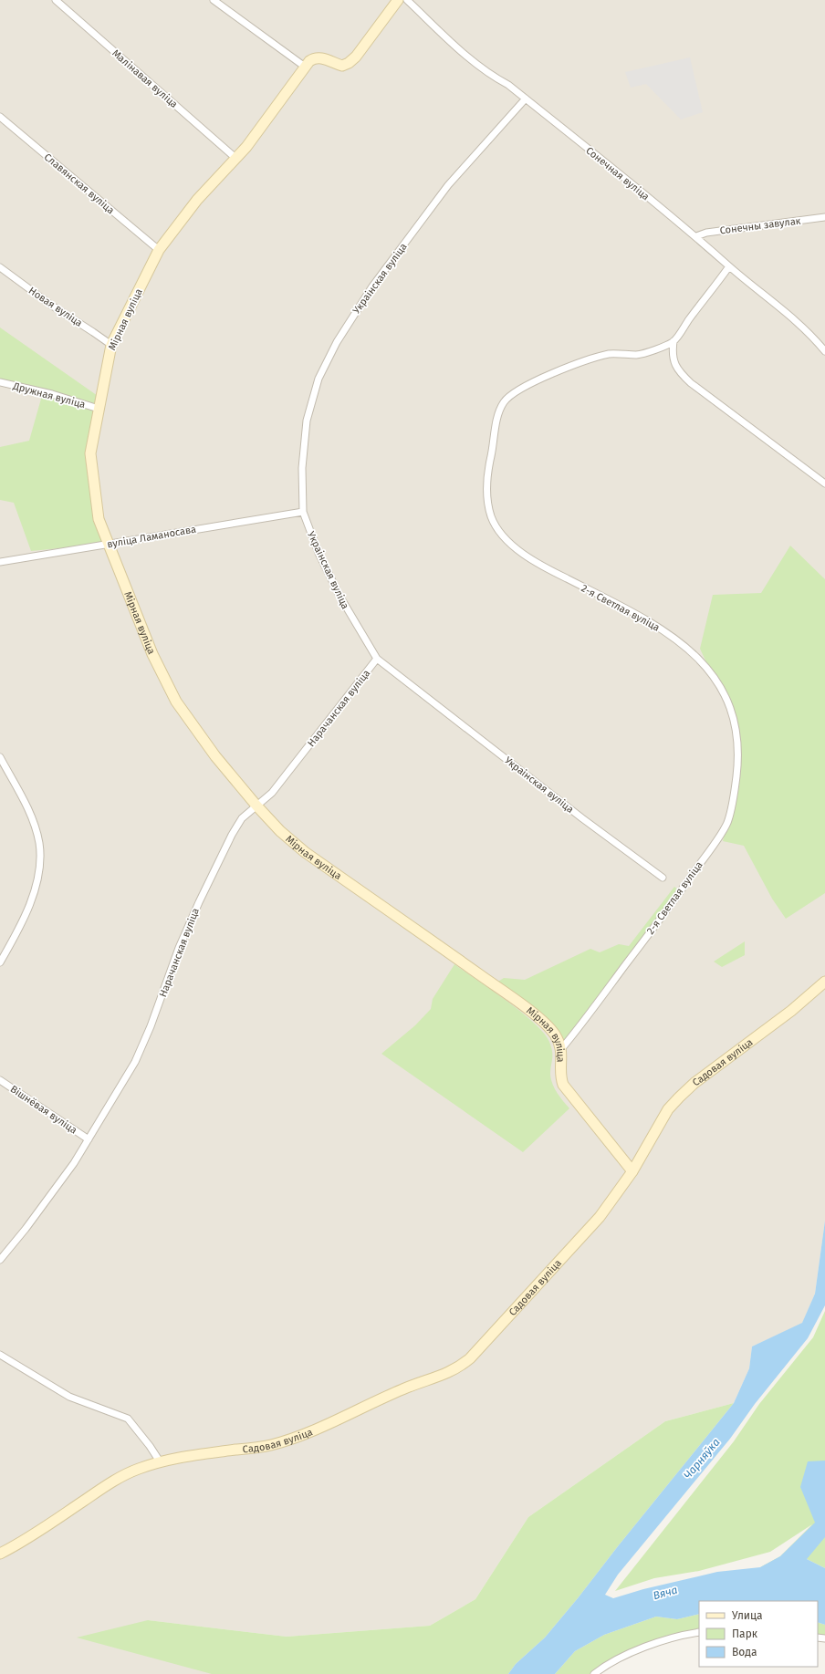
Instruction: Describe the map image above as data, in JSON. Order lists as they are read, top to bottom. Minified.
{"streets":{"street":["Малінавая вуліца","Сонечная вуліца","Славянская вуліца","Сонечны завулак","Украінская вуліца","Новая вуліца","Мірная вуліца","Дружная вуліца","вуліца Ламаносава","2-я Светлая вуліца","Нарачанская вуліца","Садовая вуліца","Вішнёвая вуліца"]},"crossings":[["Малінавая вуліца","Мірная вуліца"],["Сонечная вуліца","Сонечны завулак"],["Сонечная вуліца","Украінская вуліца"],["Сонечная вуліца","2-я Светлая вуліца"],["Славянская вуліца","Мірная вуліца"],["Украінская вуліца","вуліца Ламаносава"],["Украінская вуліца","Нарачанская вуліца"],["Новая вуліца","Мірная вуліца"],["Мірная вуліца","Дружная вуліца"],["Мірная вуліца","вуліца Ламаносава"],["Мірная вуліца","2-я Светлая вуліца"],["Мірная вуліца","Нарачанская вуліца"],["Мірная вуліца","Садовая вуліца"],["Нарачанская вуліца","Вішнёвая вуліца"]],"water":["Чарняўка","Вяча"],"legend":["Улица","Парк","Вода"]}
